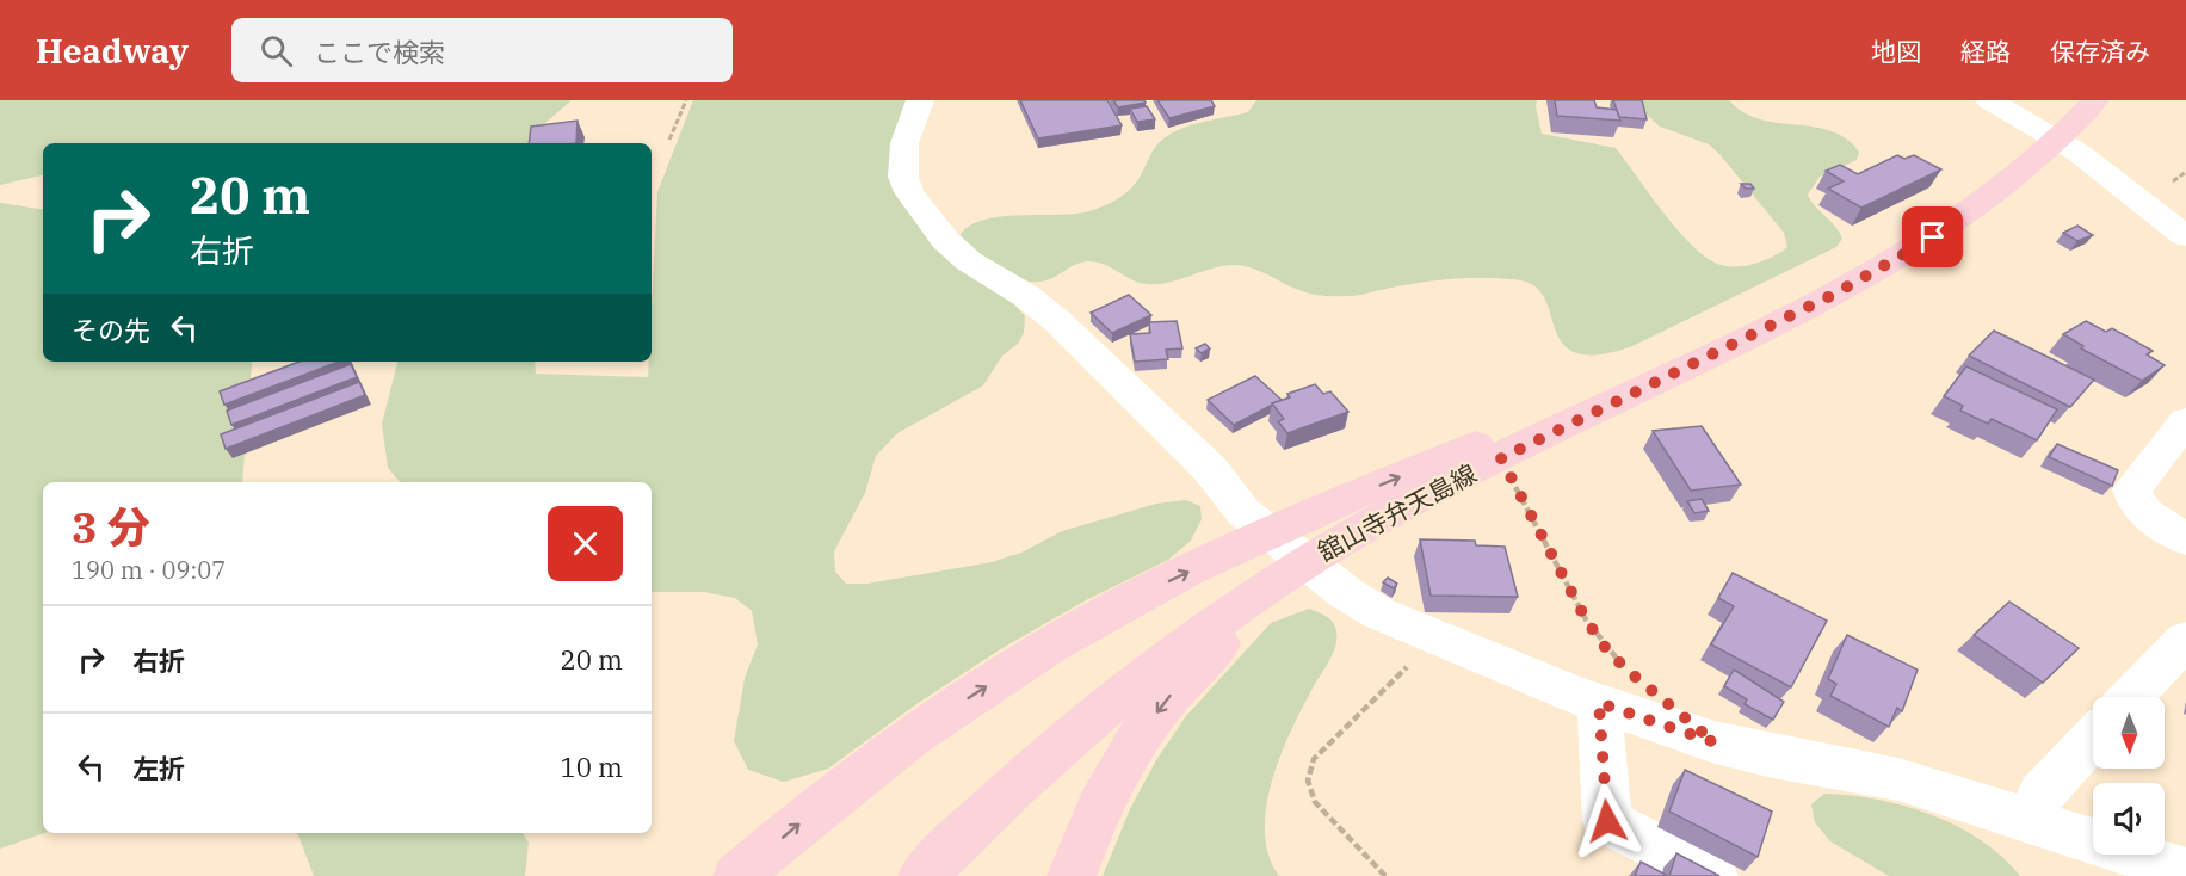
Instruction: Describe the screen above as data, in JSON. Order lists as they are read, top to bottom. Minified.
{"streets":{"main road":["舘山寺弁天島線"]},"north":"bottom","page":{"header":"Headway","search":"ここで検索","nav":["地図","経路","保存済み"],"turn":["20 m","右折"],"then":"その先","heading":["3 分","190 m · 09:07"],"list":[{"name":"右折","value":"20 m"},{"name":"左折","value":"10 m"}]}}
